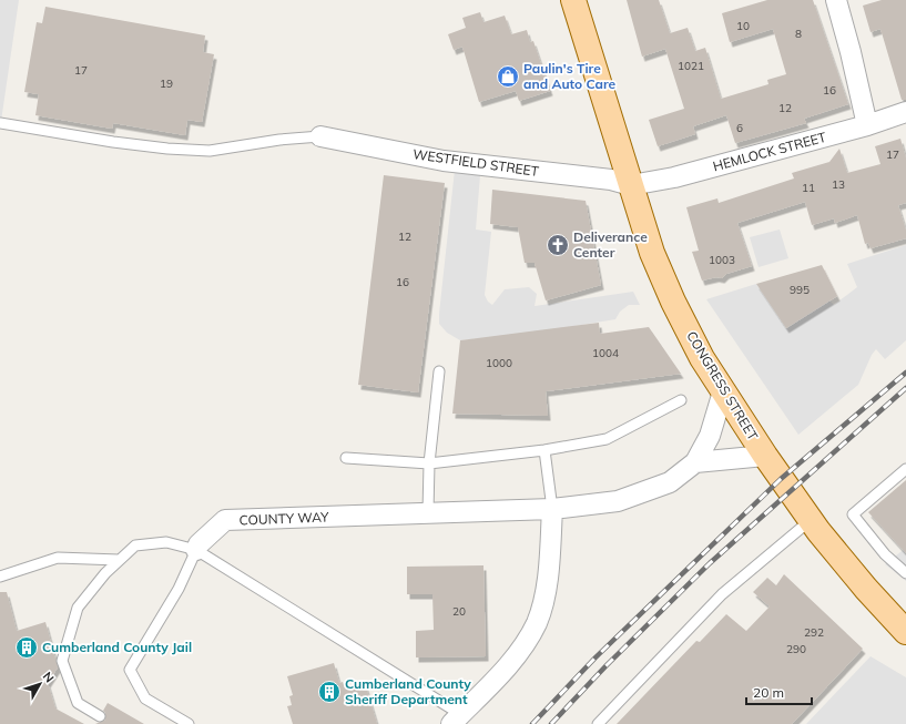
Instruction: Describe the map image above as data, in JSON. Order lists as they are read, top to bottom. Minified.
{"streets":{"main road":["CONGRESS STREET"],"street":["HEMLOCK STREET","WESTFIELD STREET","COUNTY WAY"]},"crossings":[["HEMLOCK STREET","WESTFIELD STREET"],["HEMLOCK STREET","CONGRESS STREET"],["WESTFIELD STREET","CONGRESS STREET"],["CONGRESS STREET","COUNTY WAY"]],"places":{"shop":["Paulin's Tire and Auto Care"],"church":["Deliverance Center"],"building":["Cumberland County Jail","Cumberland County Sheriff Department"]},"house_numbers":["10","8","1021","17","19","16","12","6","17","13","11","12","1003","16","995","1004","1000","20","292","290"],"scale_bar":"20 m","north":"top right"}
